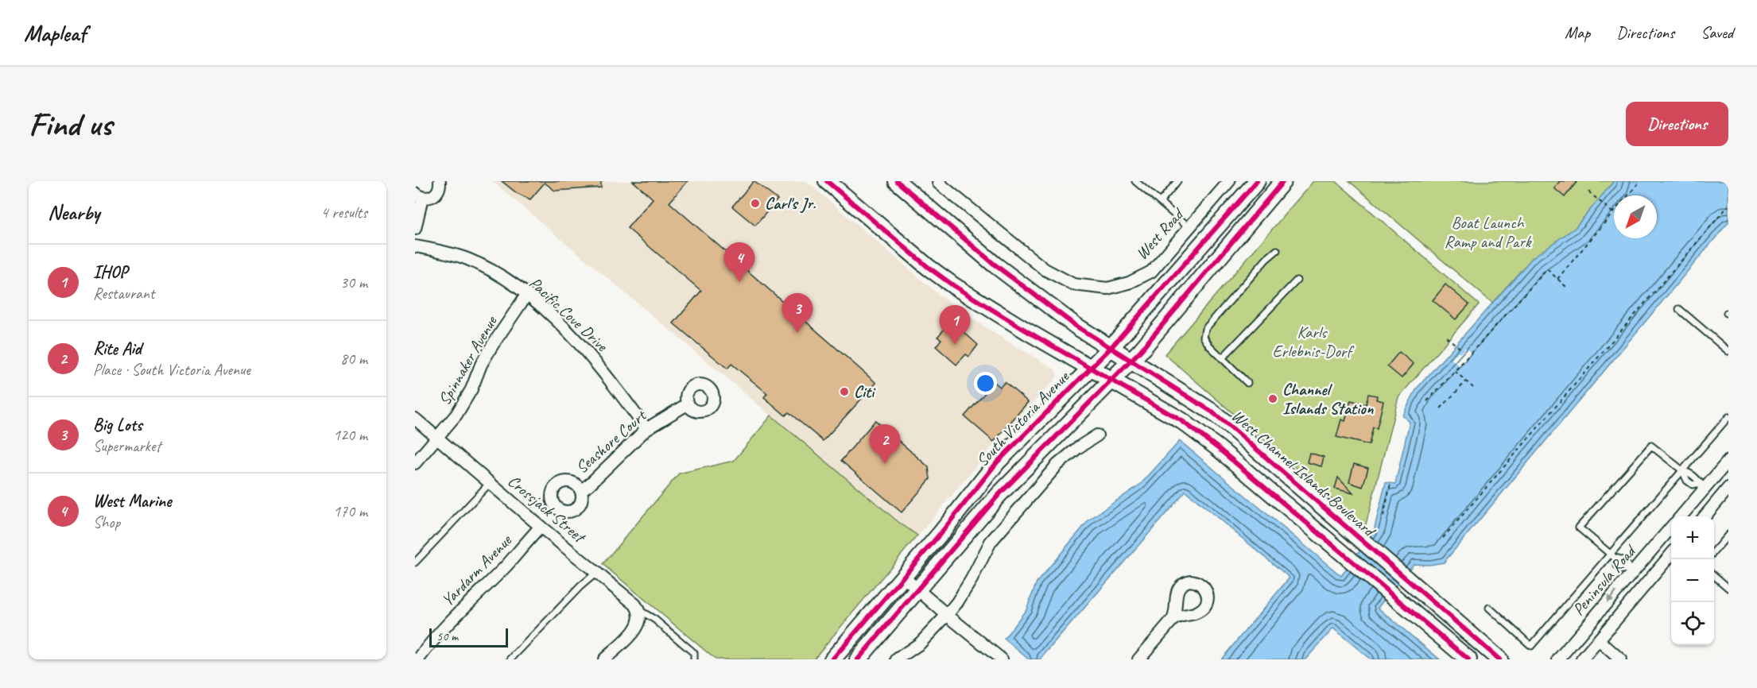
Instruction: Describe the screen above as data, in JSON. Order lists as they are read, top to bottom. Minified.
{"streets":{"main road":["South Victoria Avenue","West Channel Islands Boulevard"],"street":["West Road","Pacific Cove Drive","Spinnaker Avenue","Seashore Court","Crossjack Street","Yardarm Avenue","Peninsula Road"]},"crossings":[["Pacific Cove Drive","Spinnaker Avenue"],["Pacific Cove Drive","Seashore Court"],["Spinnaker Avenue","Crossjack Street"],["South Victoria Avenue","West Channel Islands Boulevard"],["Crossjack Street","Yardarm Avenue"]],"parks":["Boat Launch Ramp and Park","Karls Erlebnis-Dorf"],"places":["Carl's Jr.","Citi","Channel Islands Station"],"scale_bar":"50 m","north":"bottom left","page":{"header":"Mapleaf","nav":["Map","Directions","Saved"],"buttons":"Directions","title":"Find us","heading":["Nearby","4 results"],"pins":["4","3","1","2"],"list":[{"mark":"1","name":"IHOP","note":"Restaurant","value":"30 m"},{"mark":"2","name":"Rite Aid","note":"Place · South Victoria Avenue","value":"80 m"},{"mark":"3","name":"Big Lots","note":"Supermarket","value":"120 m"},{"mark":"4","name":"West Marine","note":"Shop","value":"170 m"}],"map_buttons":["+","−"],"scale":"50 m"}}
